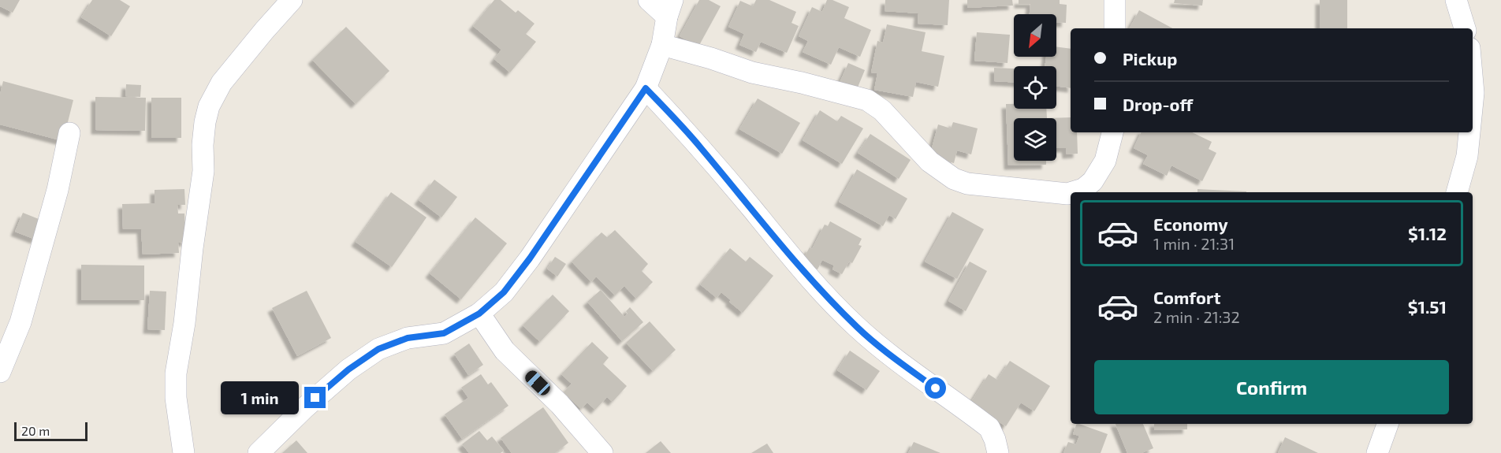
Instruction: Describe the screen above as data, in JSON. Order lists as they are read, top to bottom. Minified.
{"scale_bar":"20 m","north":"bottom left","page":{"banner":["Pickup","Drop-off"],"list":[{"name":"Economy","note":"1 min · 21:31","value":"$1.12"},{"name":"Comfort","note":"2 min · 21:32","value":"$1.51"}],"buttons":"Confirm","bubble":"1 min","scale":"20 m"}}
